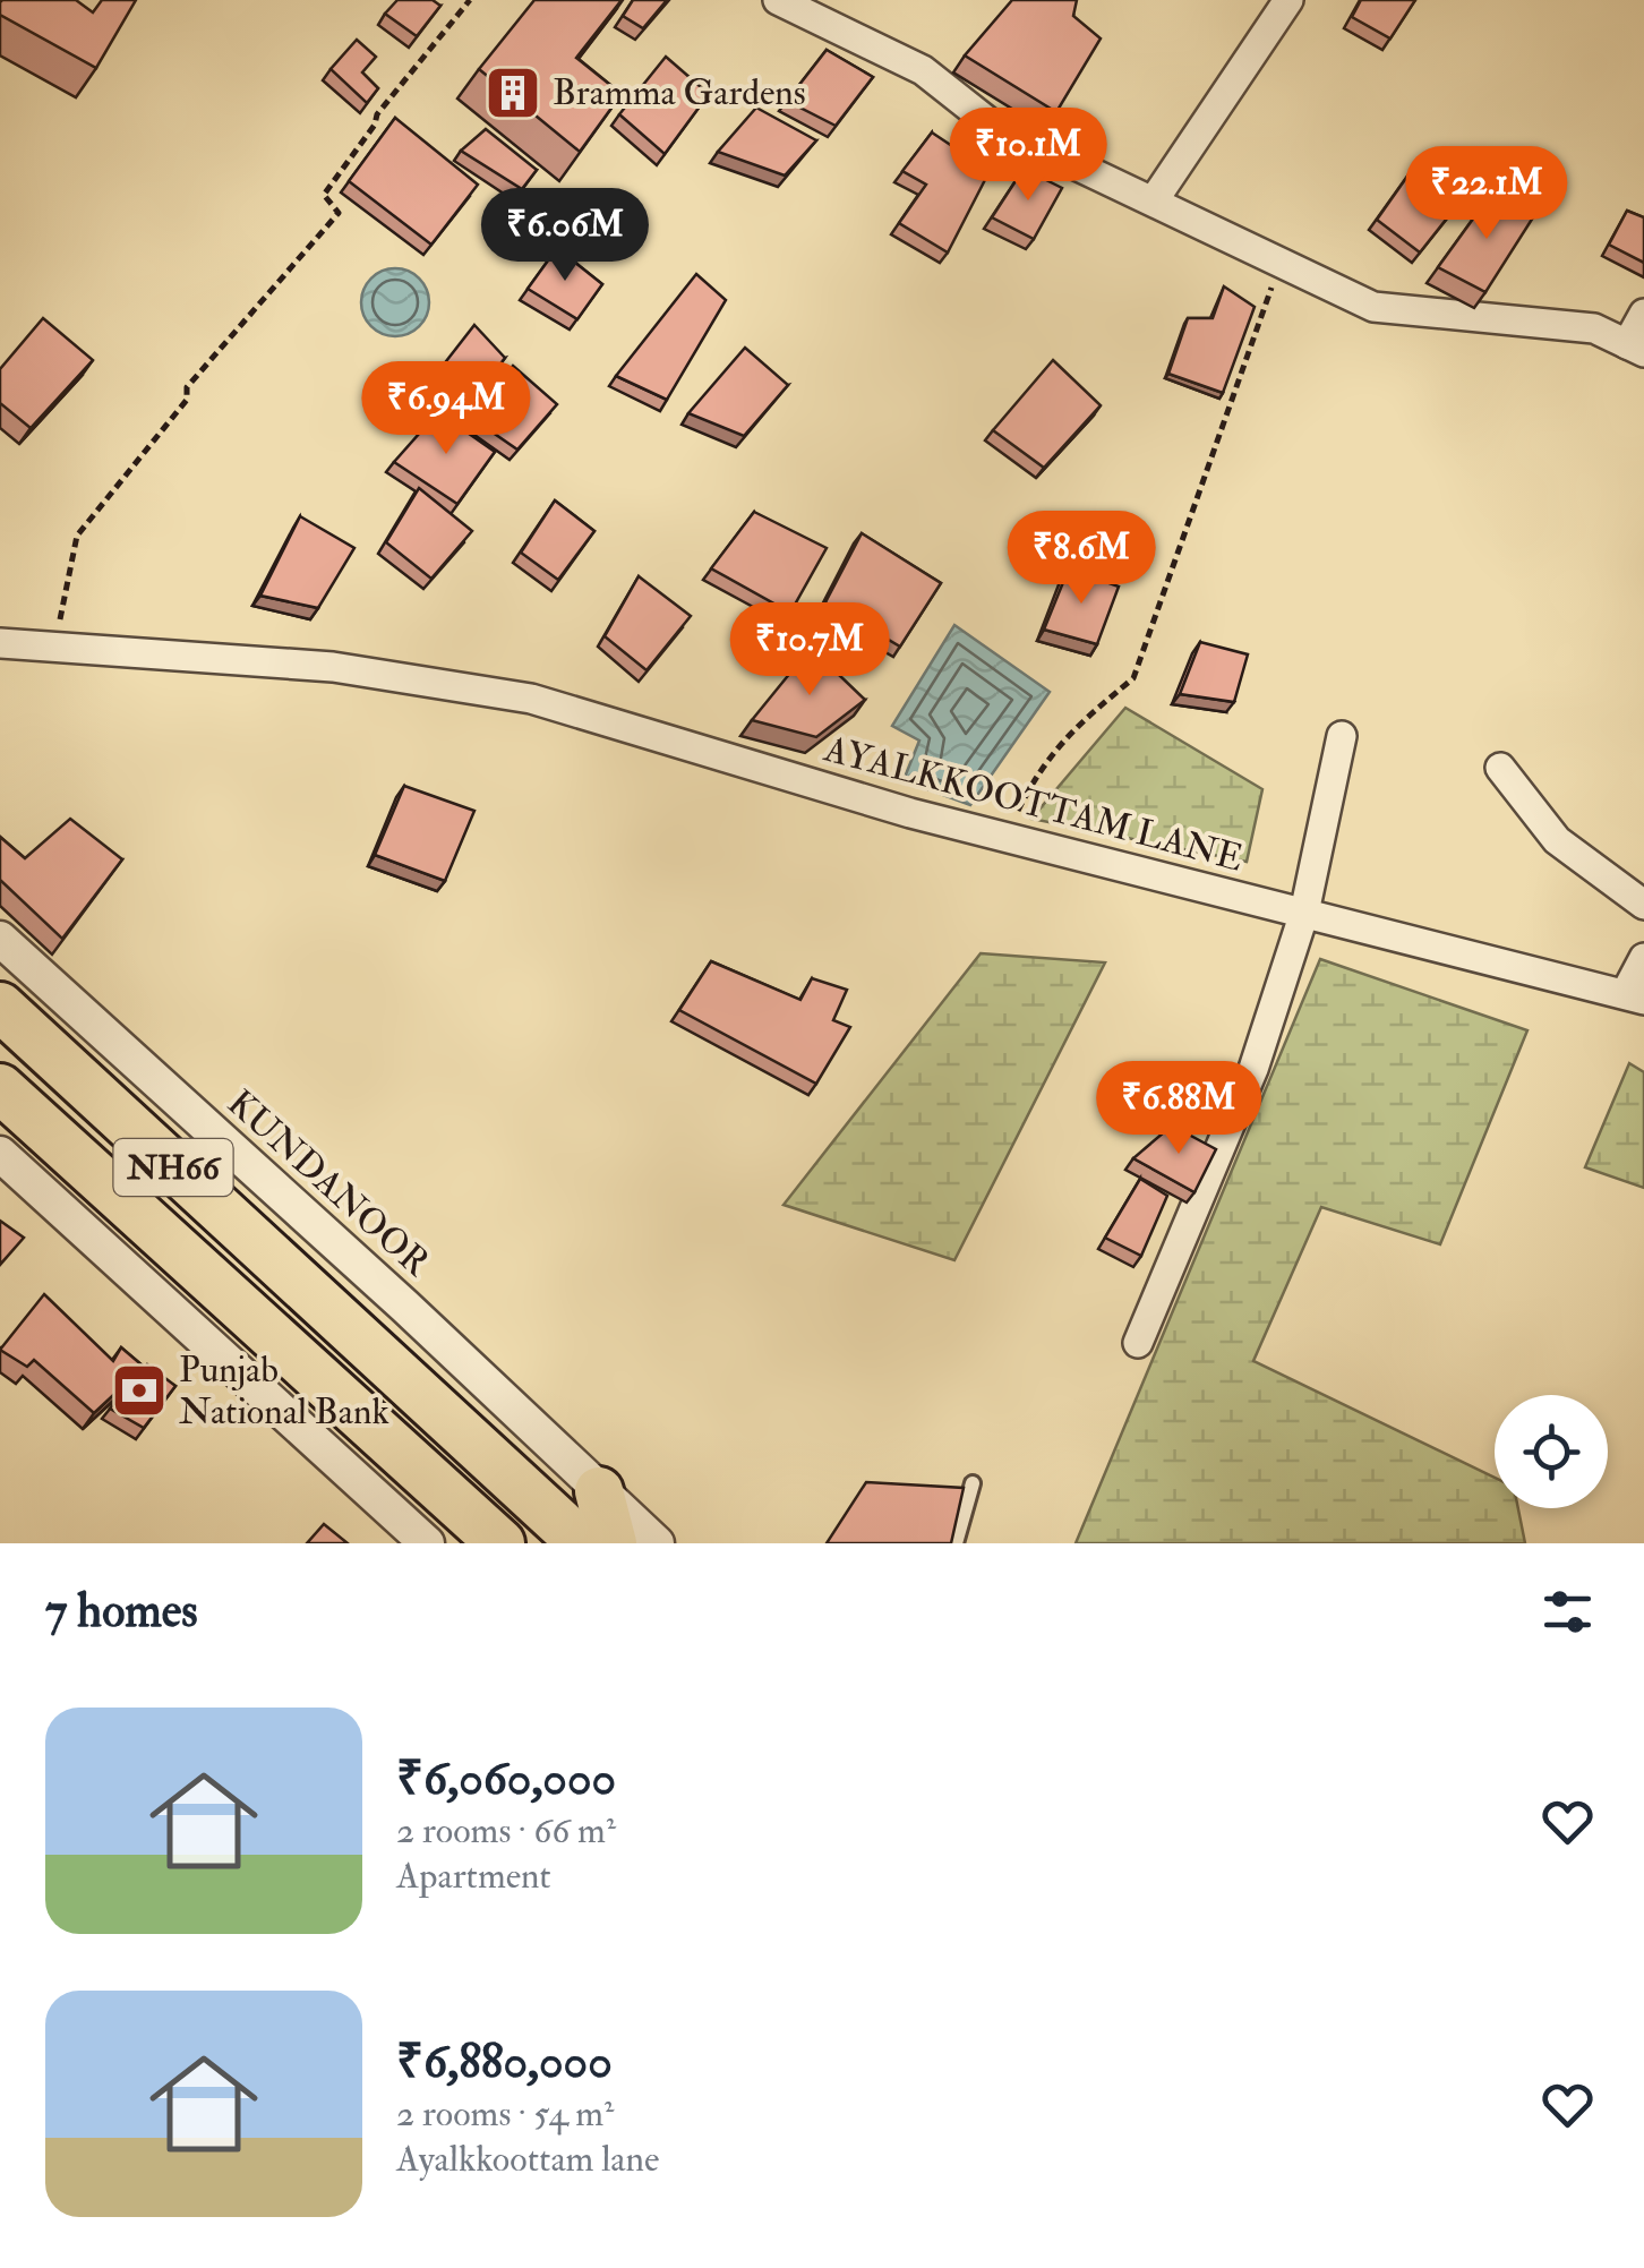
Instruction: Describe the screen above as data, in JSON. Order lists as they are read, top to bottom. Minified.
{"streets":{"highway":["NH66"],"street":["AYALKKOOTTAM LANE","KUNDANOOR"]},"places":{"building":["Bramma Gardens"],"bank":["Punjab National Bank"]},"page":{"price":["₹10.1M","₹22.1M","₹6.06M","₹6.94M","₹8.6M","₹10.7M","₹6.88M"],"heading":"7 homes","list":[{"name":"₹6,060,000","note":"2 rooms · 66 m² · Apartment"},{"name":"₹6,880,000","note":"2 rooms · 54 m² · Ayalkkoottam lane"}]}}
